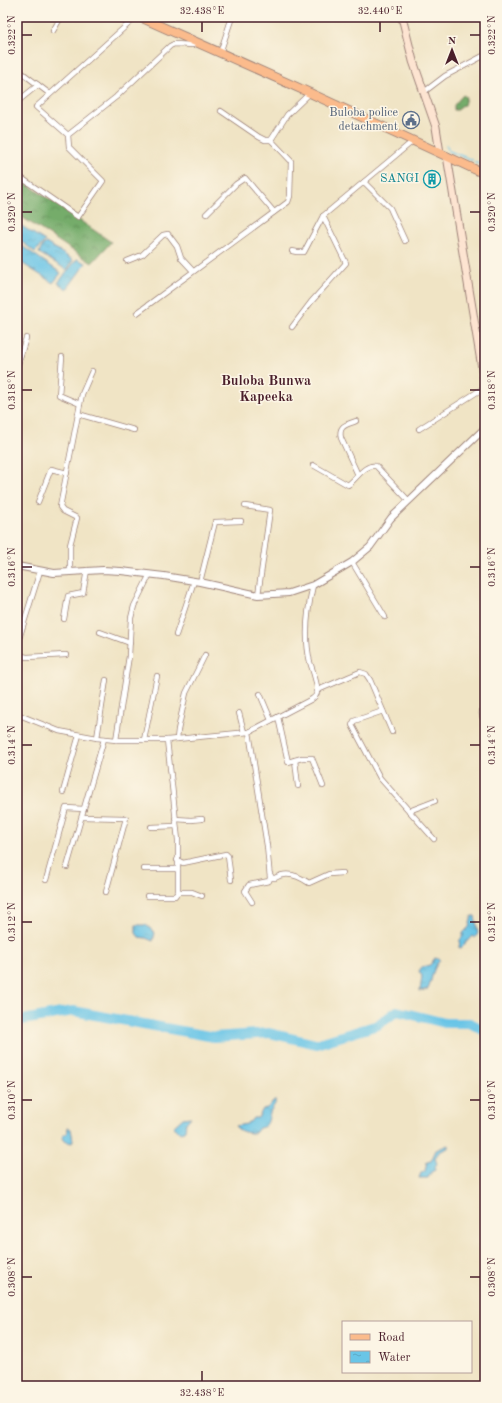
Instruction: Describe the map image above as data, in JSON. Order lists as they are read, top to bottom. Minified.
{"districts":["Buloba Bunwa Kapeeka"],"places":{"public building":["Buloba police detachment"],"building":["SANGI"]},"legend":["Road","Water"],"north":"top","coordinates":["32.438°E","32.440°E","0.322°N","0.320°N","0.318°N","0.316°N","0.314°N","0.312°N","0.310°N","0.308°N"]}
